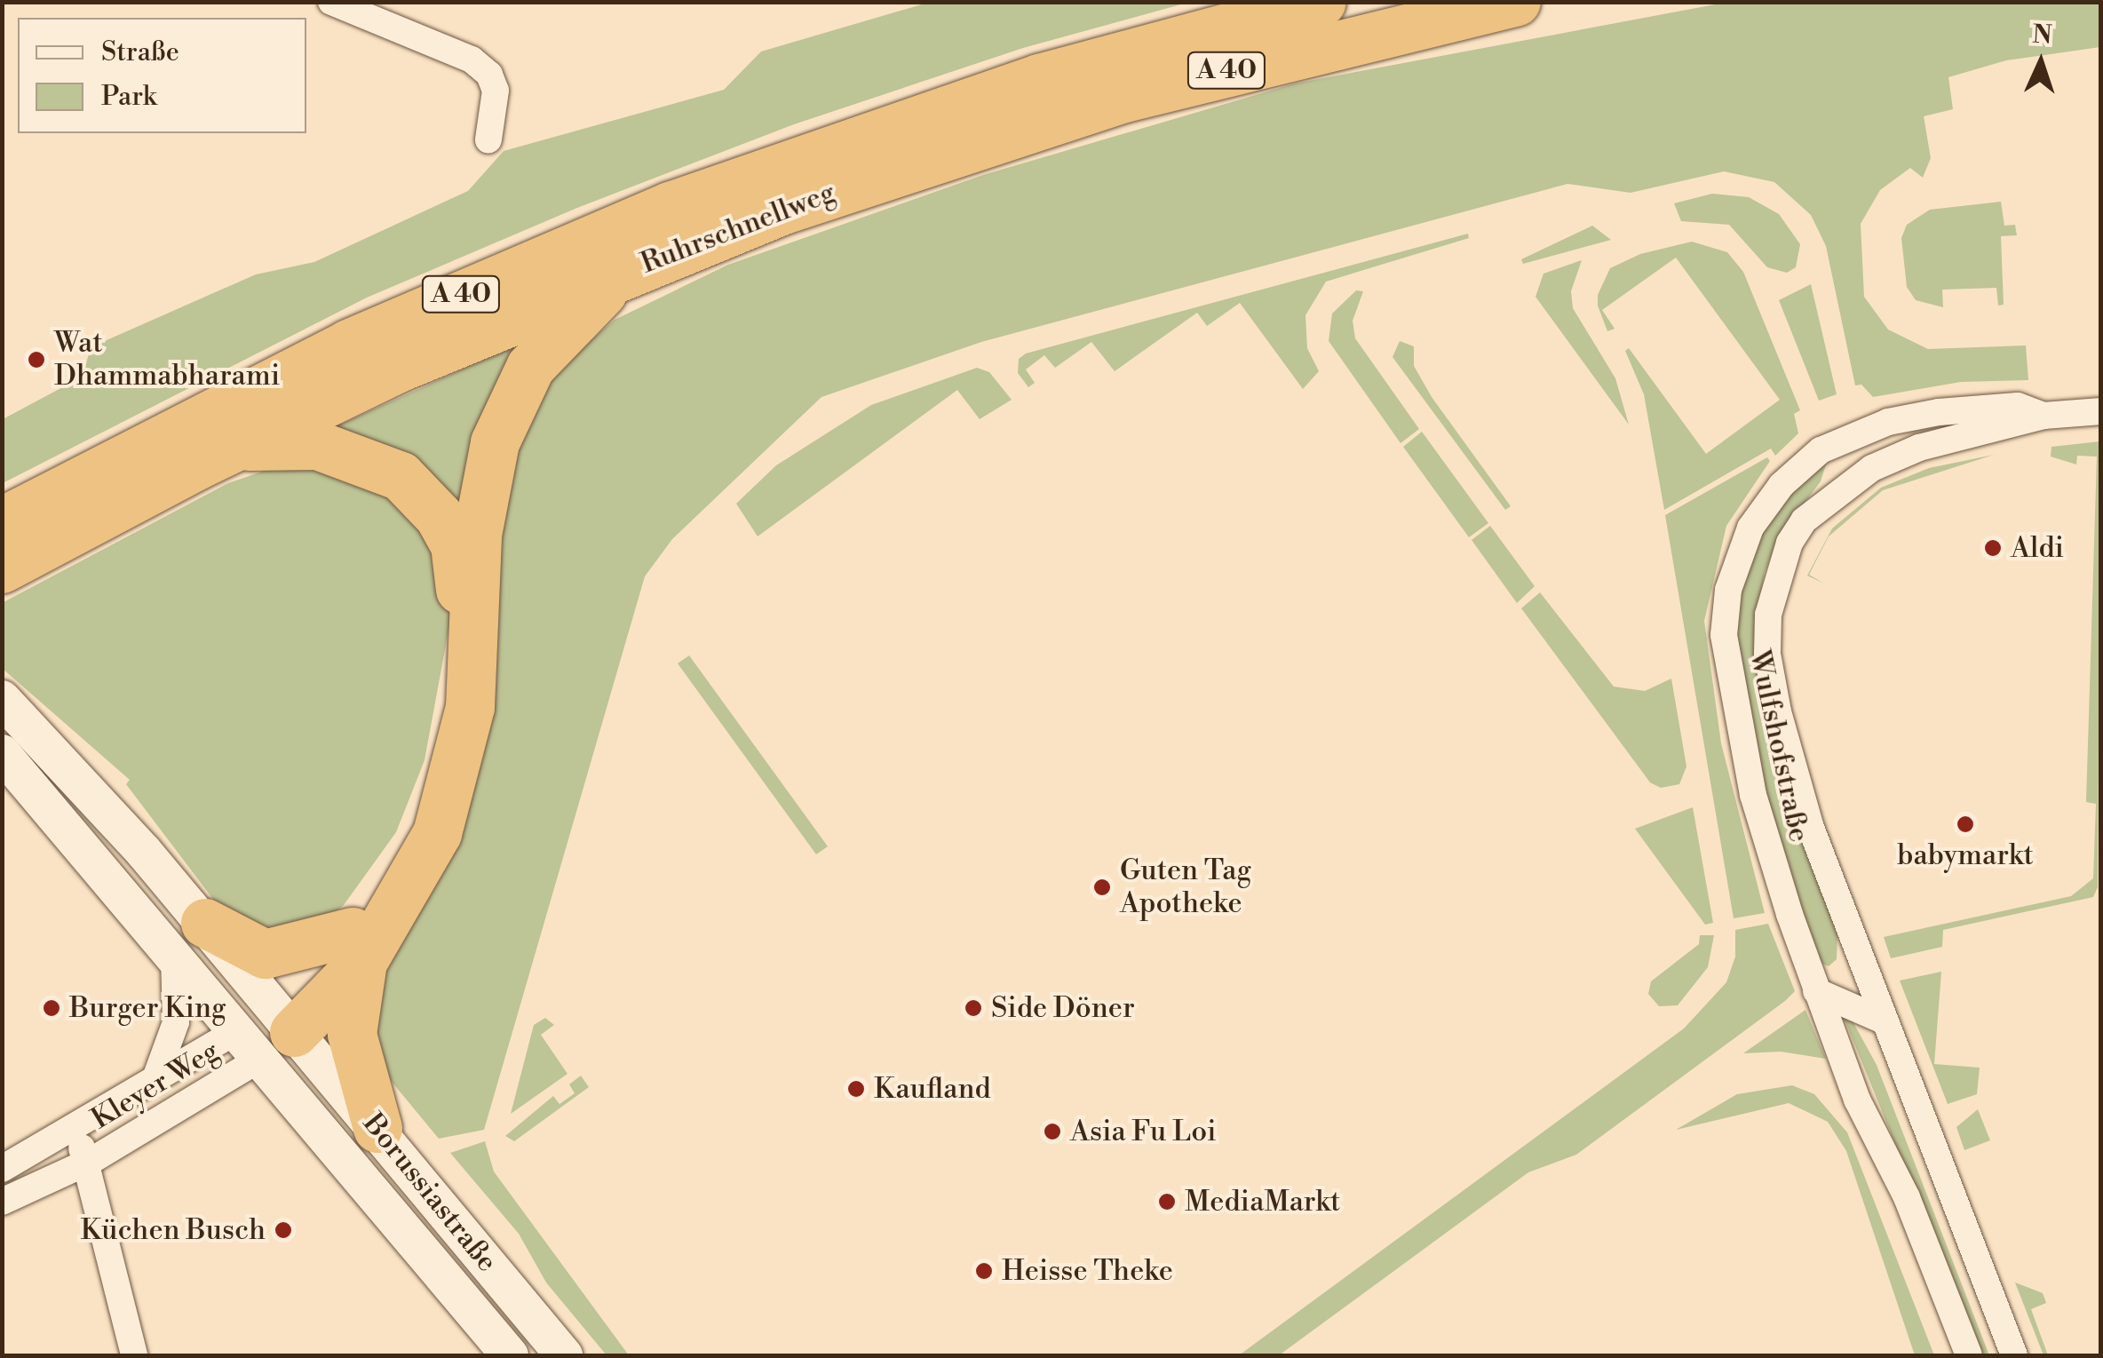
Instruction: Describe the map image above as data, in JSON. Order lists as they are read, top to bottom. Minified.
{"streets":{"highway":["A 40","Ruhrschnellweg"],"main road":["Borussiastraße"],"street":["Wulfshofstraße","Kleyer Weg"]},"crossings":[["Kleyer Weg","Borussiastraße"]],"places":["Wat Dhammabharami","Aldi","babymarkt","Guten Tag Apotheke","Burger King","Side Döner","Kaufland","Asia Fu Loi","MediaMarkt","Küchen Busch","Heisse Theke"],"legend":["Straße","Park"],"north":"top"}
